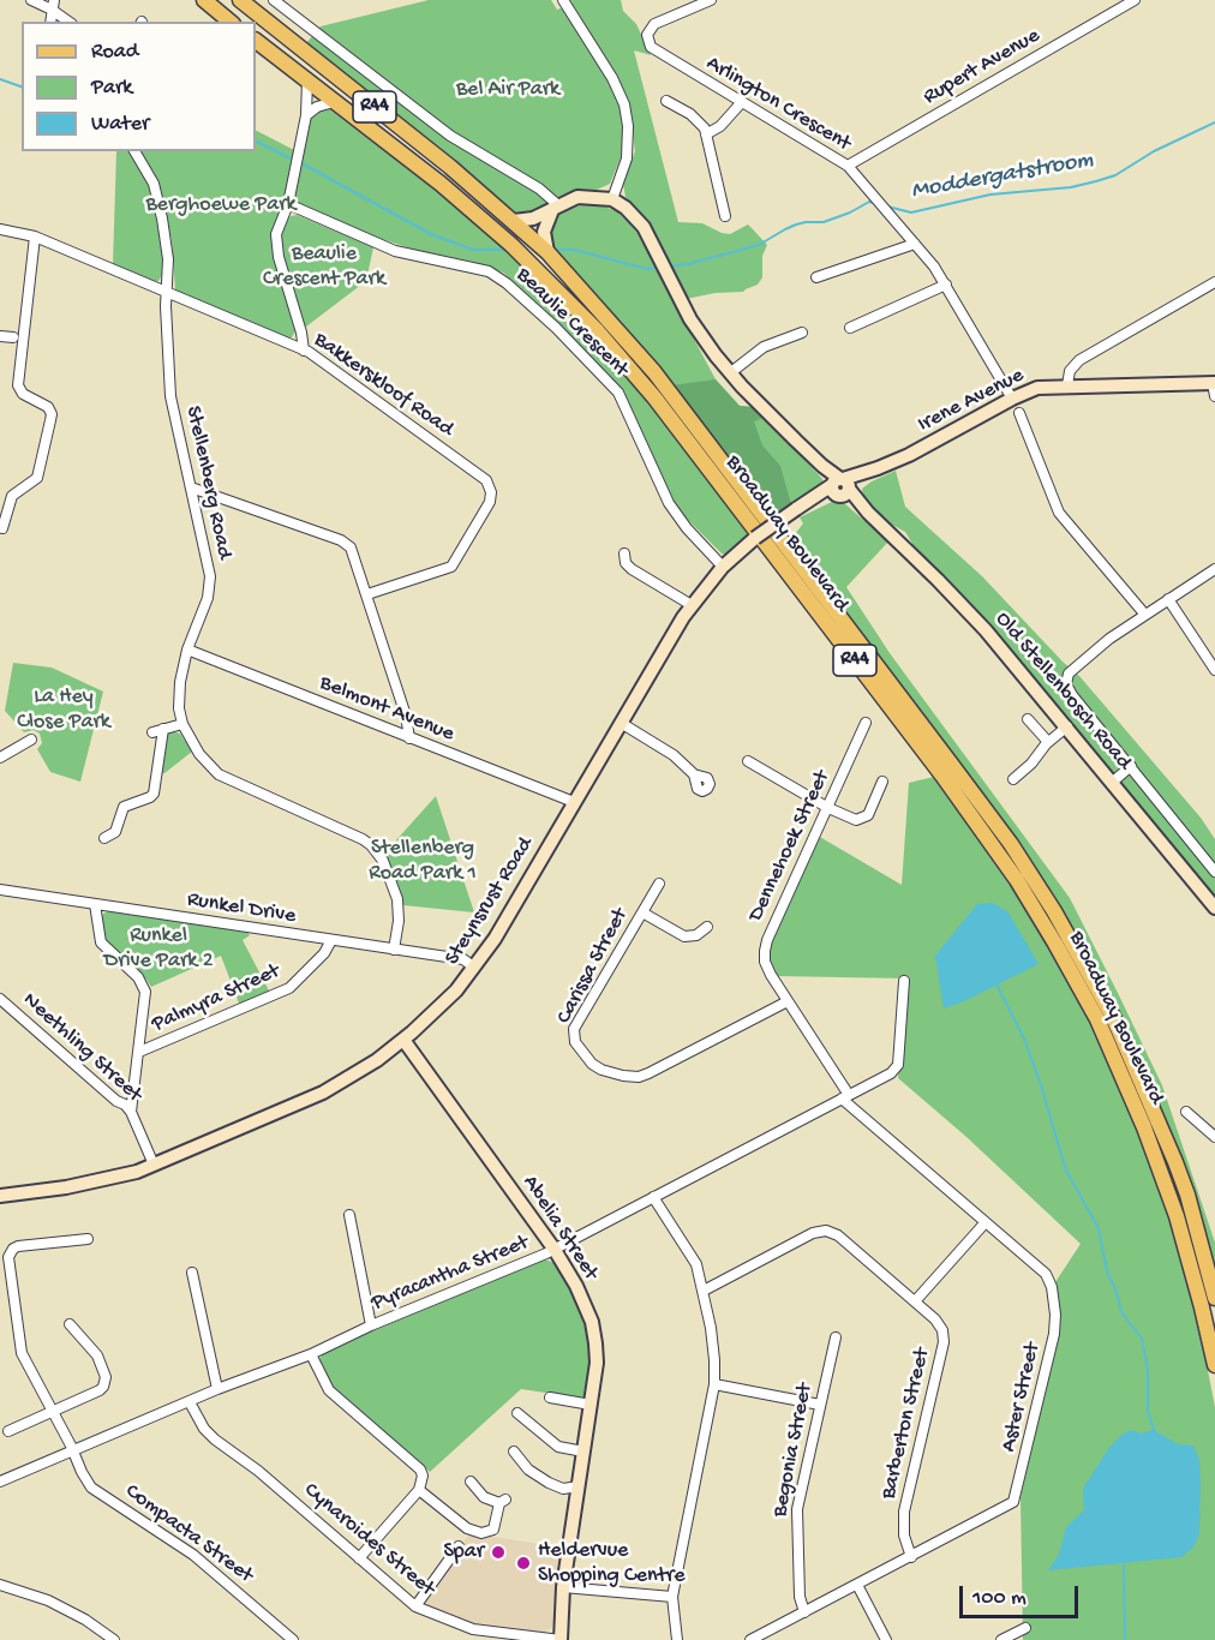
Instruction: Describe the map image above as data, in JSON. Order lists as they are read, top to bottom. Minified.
{"streets":{"main road":["R44","Broadway Boulevard"],"street":["Rupert Avenue","Arlington Crescent","Beaulie Crescent","Bakkerskloof Road","Irene Avenue","Stellenberg Road","Old Stellenbosch Road","Belmont Avenue","Dennehoek Street","Steynsrust Road","Runkel Drive","Carissa Street","Palmyra Street","Neethling Street","Abelia Street","Pyracantha Street","Aster Street","Barberton Street","Begonia Street","Compacta Street","Cynaroides Street"]},"crossings":[["Rupert Avenue","Arlington Crescent"],["Arlington Crescent","Irene Avenue"],["Beaulie Crescent","Steynsrust Road"],["Bakkerskloof Road","Stellenberg Road"],["Irene Avenue","Old Stellenbosch Road"],["Irene Avenue","Steynsrust Road"],["Stellenberg Road","Belmont Avenue"],["Stellenberg Road","Runkel Drive"],["Old Stellenbosch Road","Steynsrust Road"],["Belmont Avenue","Steynsrust Road"],["Dennehoek Street","Carissa Street"],["Dennehoek Street","Pyracantha Street"],["Dennehoek Street","Aster Street"],["Steynsrust Road","Runkel Drive"],["Steynsrust Road","Neethling Street"],["Steynsrust Road","Abelia Street"],["Runkel Drive","Palmyra Street"],["Abelia Street","Pyracantha Street"],["Abelia Street","Cynaroides Street"],["Pyracantha Street","Aster Street"],["Pyracantha Street","Compacta Street"],["Pyracantha Street","Cynaroides Street"],["Aster Street","Barberton Street"],["Aster Street","Begonia Street"]],"water":["Moddergatstroom"],"parks":["Bel Air Park","Berghoewe Park","Beaulie Crescent Park","La Hey Close Park","Stellenberg Road Park 1","Runkel Drive Park 2"],"places":["Spar","Heldervue Shopping Centre"],"legend":["Road","Park","Water"],"scale_bar":"100 m"}
